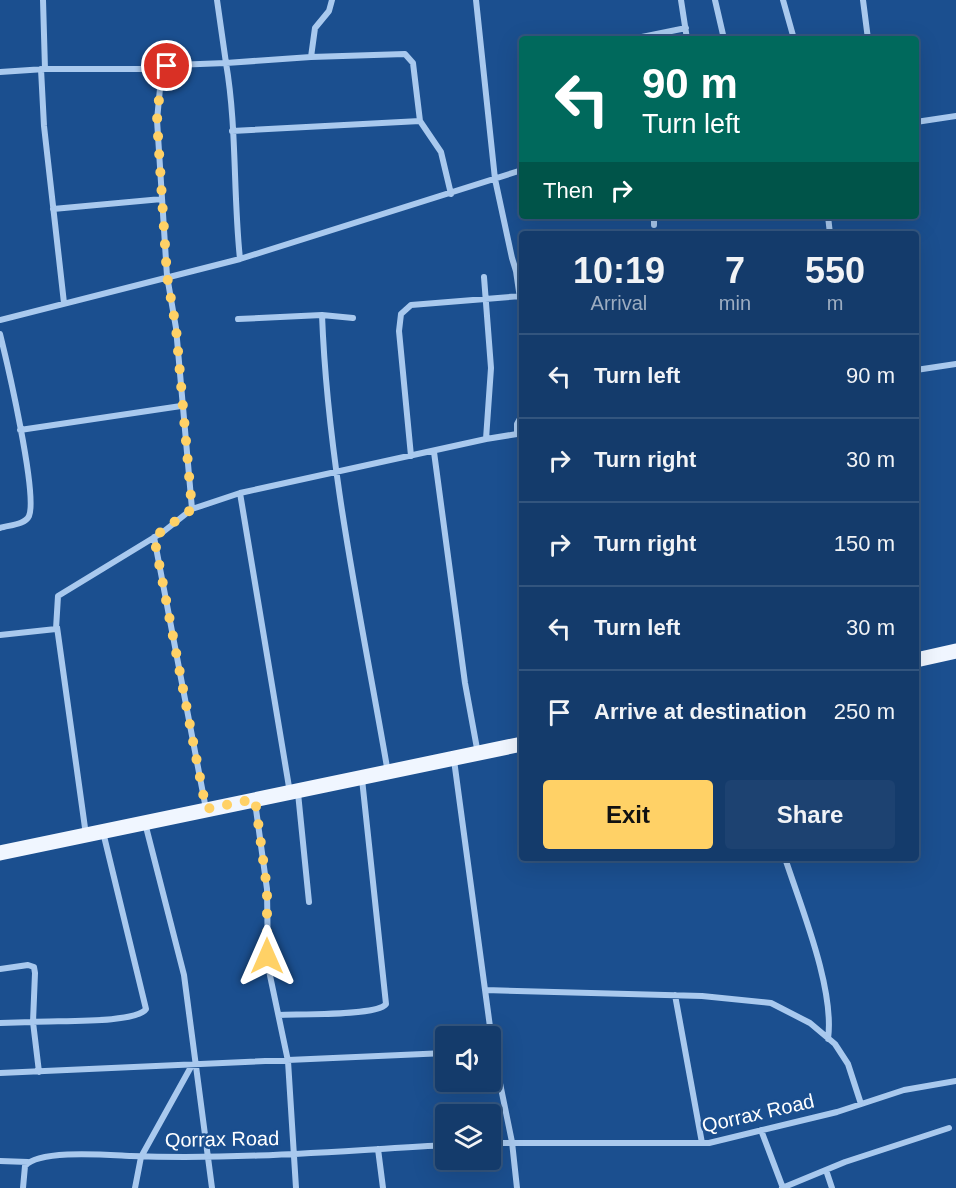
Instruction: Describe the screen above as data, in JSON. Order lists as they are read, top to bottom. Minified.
{"streets":{"street":["Qorrax Road"]},"page":{"turn":["90 m","Turn left"],"then":"Then","eta":["10:19","Arrival","7","min","550","m"],"list":[{"name":"Turn left","value":"90 m"},{"name":"Turn right","value":"30 m"},{"name":"Turn right","value":"150 m"},{"name":"Turn left","value":"30 m"},{"name":"Arrive at destination","value":"250 m"}],"buttons":["Exit","Share"]}}
